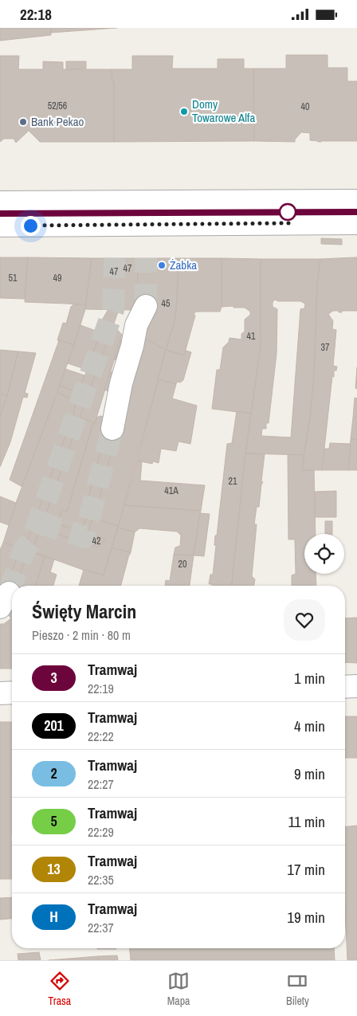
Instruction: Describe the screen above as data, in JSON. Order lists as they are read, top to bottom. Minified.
{"places":["Domy Towarowe Alfa","Bank Pekao","Żabka"],"lines":["tram line 3"],"house_numbers":["52/56","40","47","47","51","49","45","41","37","21","41A","42","20"],"page":{"status":"22:18","heading":["Święty Marcin","Pieszo · 2 min · 80 m"],"list":[{"mark":"3","name":"Tramwaj","note":"22:19","value":"1 min"},{"mark":"201","name":"Tramwaj","note":"22:22","value":"4 min"},{"mark":"2","name":"Tramwaj","note":"22:27","value":"9 min"},{"mark":"5","name":"Tramwaj","note":"22:29","value":"11 min"},{"mark":"13","name":"Tramwaj","note":"22:35","value":"17 min"},{"mark":"H","name":"Tramwaj","note":"22:37","value":"19 min"}],"tabs":["Trasa","Mapa","Bilety"]}}
